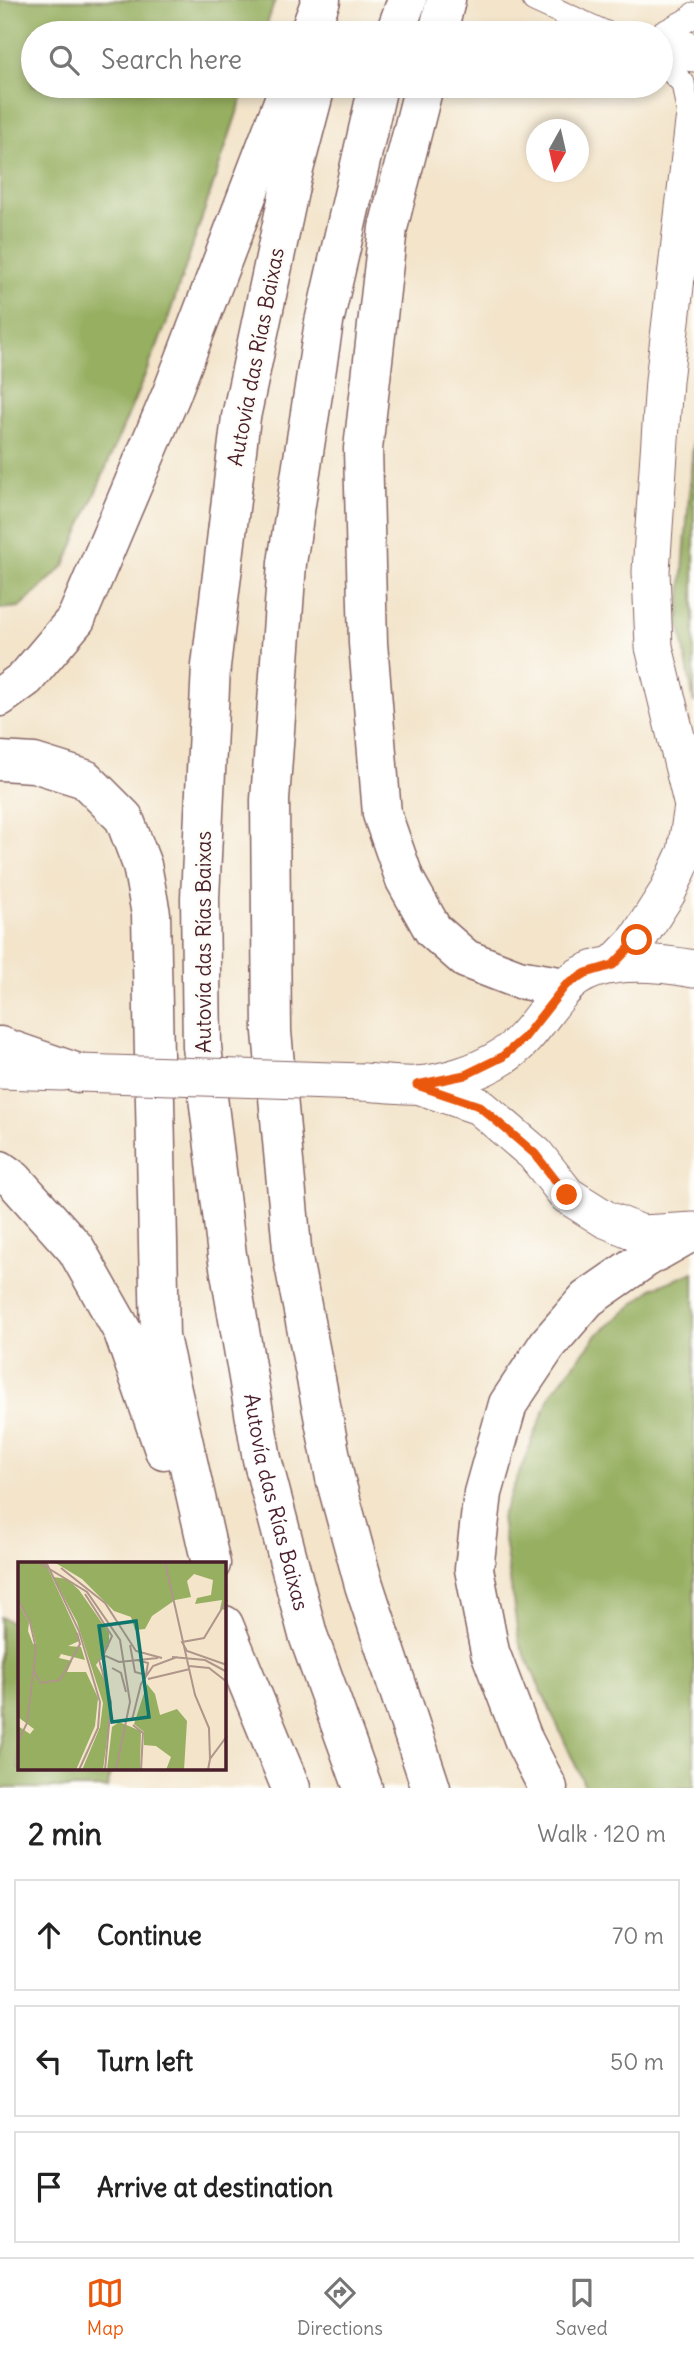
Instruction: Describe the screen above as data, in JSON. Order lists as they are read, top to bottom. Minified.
{"streets":{"highway":["Autovía das Rías Baixas"]},"north":"bottom","page":{"search":"Search here","heading":["2 min","Walk · 120 m"],"list":[["Continue","70 m"],["Turn left","50 m"],"Arrive at destination"],"nav":["Map","Directions","Saved"]}}
